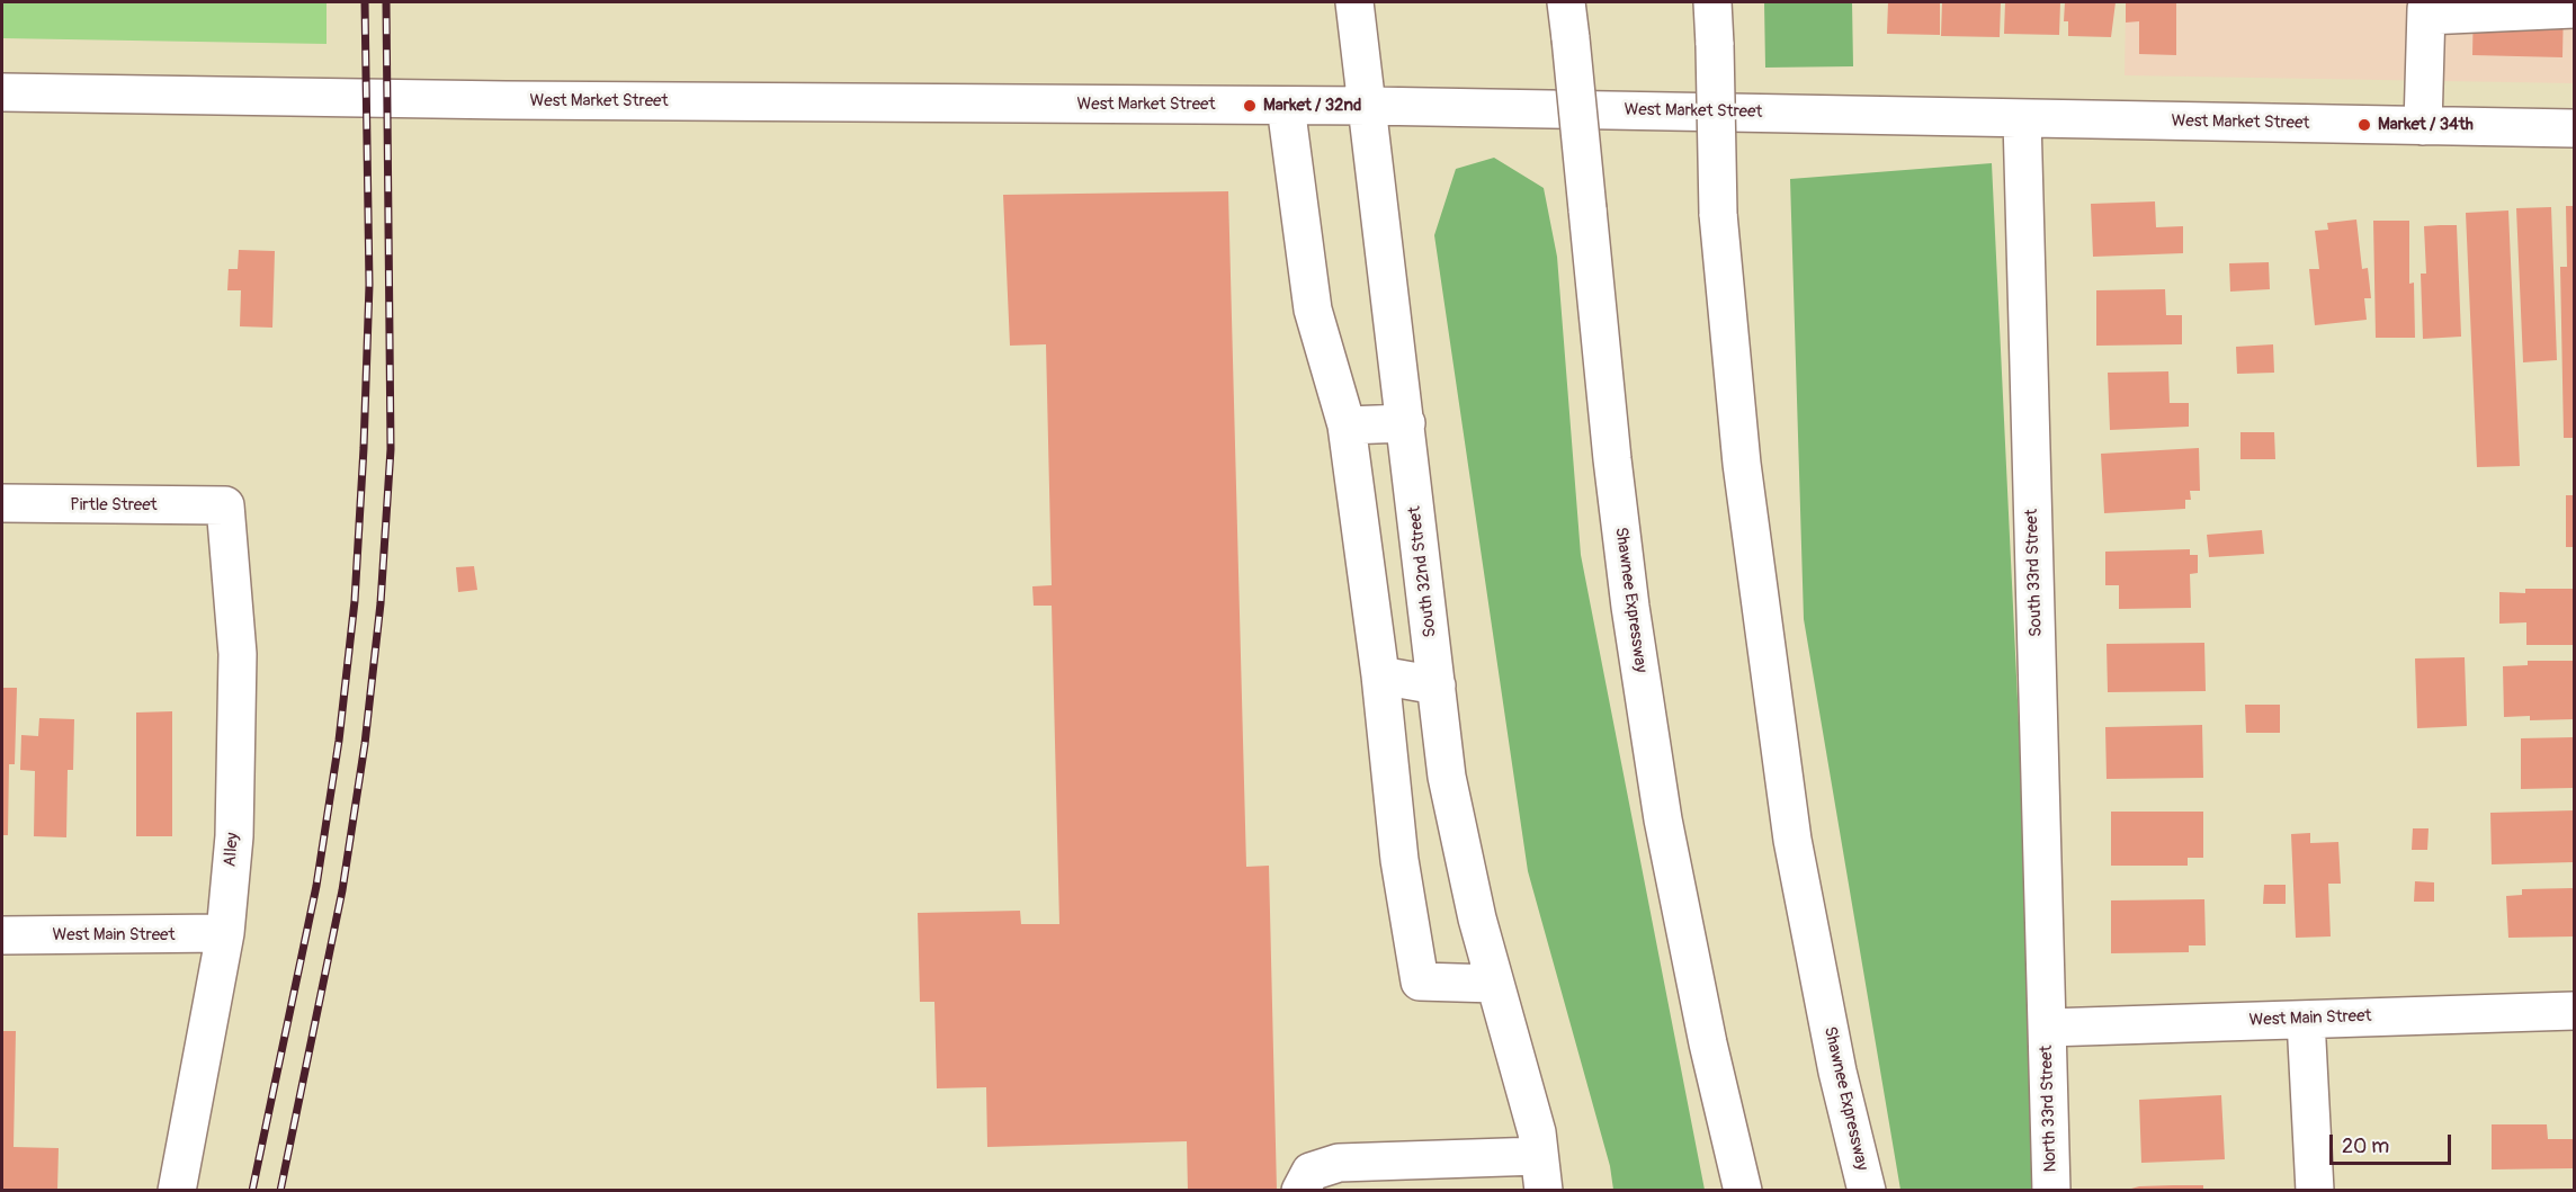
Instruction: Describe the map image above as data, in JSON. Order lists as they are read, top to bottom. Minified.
{"streets":{"main road":["West Market Street","Pirtle Street","South 32nd Street","South 33rd Street","Shawnee Expressway","Alley","West Main Street","North 33rd Street"]},"crossings":[["West Market Street","South 32nd Street"],["West Market Street","South 33rd Street"],["Pirtle Street","Alley"],["South 33rd Street","West Main Street"],["South 33rd Street","North 33rd Street"],["Alley","West Main Street"],["West Main Street","North 33rd Street"]],"places":["Market / 32nd","Market / 34th"],"scale_bar":"20 m"}
